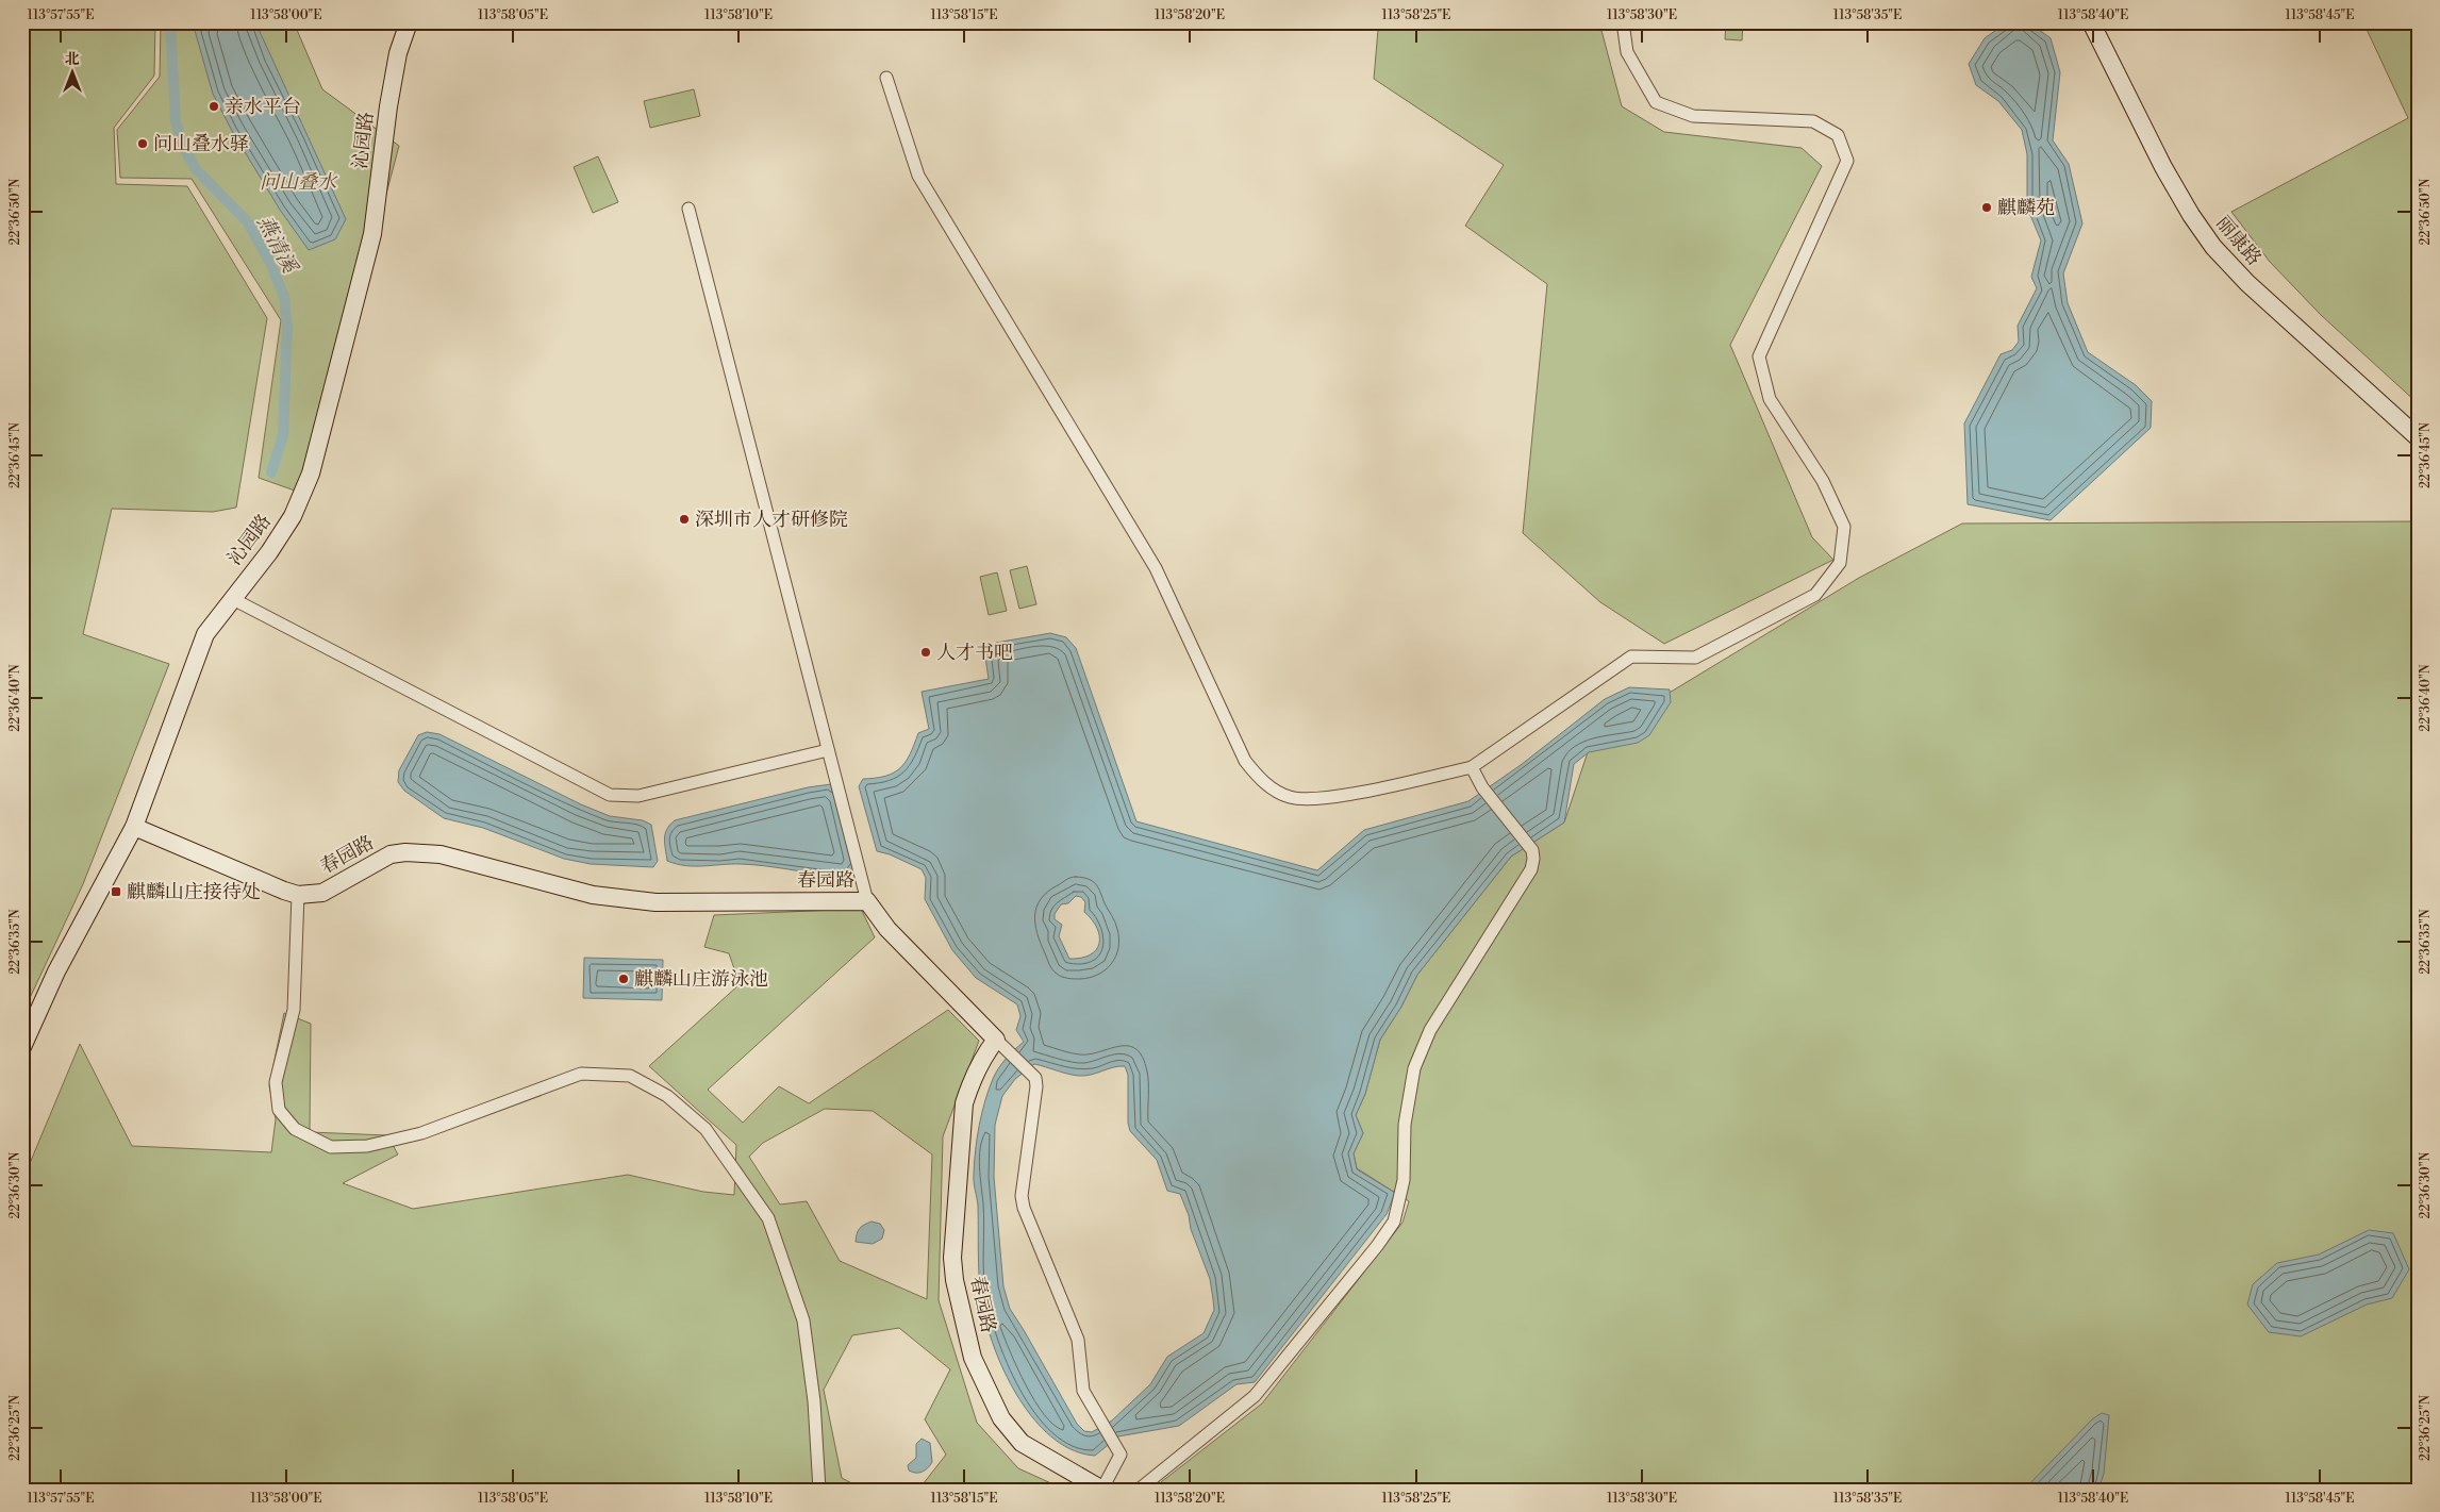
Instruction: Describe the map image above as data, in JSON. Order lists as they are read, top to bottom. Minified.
{"streets":{"street":["沁园路","丽康路","春园路"]},"crossings":[["沁园路","春园路"]],"water":["燕清溪"],"parks":["问山叠水"],"places":{"other":["亲水平台","问山叠水驿","麒麟苑","深圳市人才研修院","人才书吧","麒麟山庄游泳池"],"transit":["麒麟山庄接待处"]},"north":"top","coordinates":["113°57'55\"E","113°58'00\"E","113°58'05\"E","113°58'10\"E","113°58'15\"E","113°58'20\"E","113°58'25\"E","113°58'30\"E","113°58'35\"E","113°58'40\"E","113°58'45\"E","22°36'50\"N","22°36'45\"N","22°36'40\"N","22°36'35\"N","22°36'30\"N","22°36'25\"N"]}
